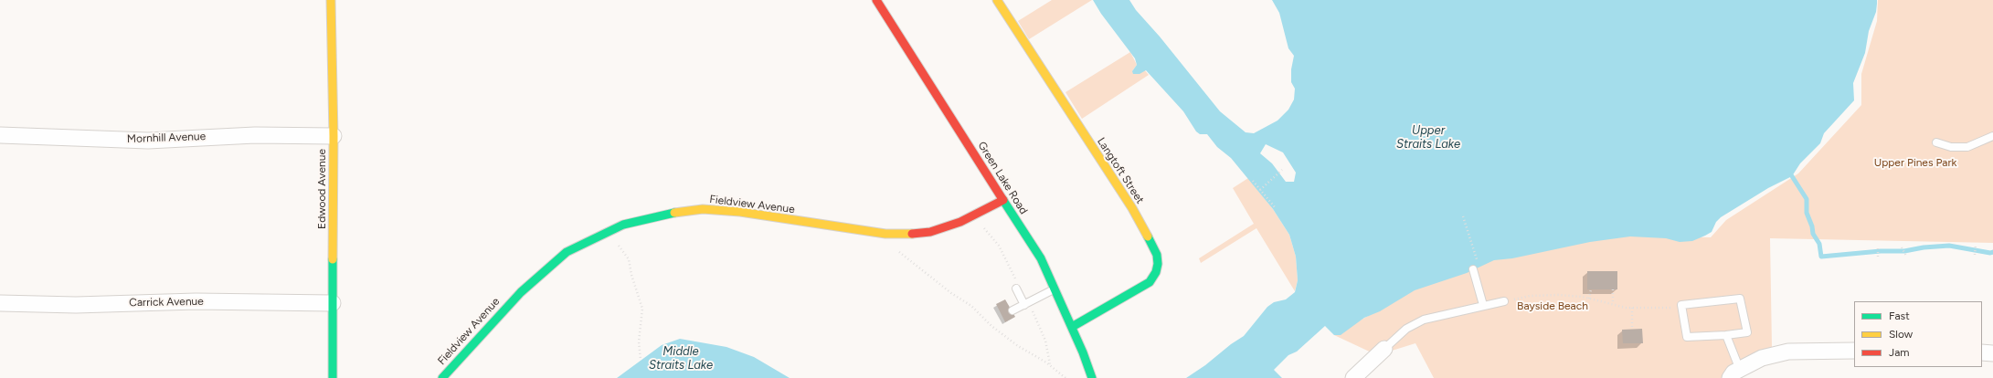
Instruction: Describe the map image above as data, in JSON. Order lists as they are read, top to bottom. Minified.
{"streets":{"street":["Mornhill Avenue","Langtoft Street","Green Lake Road","Edwood Avenue","Fieldview Avenue","Carrick Avenue"]},"crossings":[["Mornhill Avenue","Edwood Avenue"],["Langtoft Street","Green Lake Road"],["Green Lake Road","Fieldview Avenue"],["Edwood Avenue","Carrick Avenue"]],"water":["Upper Straits Lake","Middle Straits Lake"],"parks":["Upper Pines Park","Bayside Beach"],"legend":["Fast","Slow","Jam"]}
